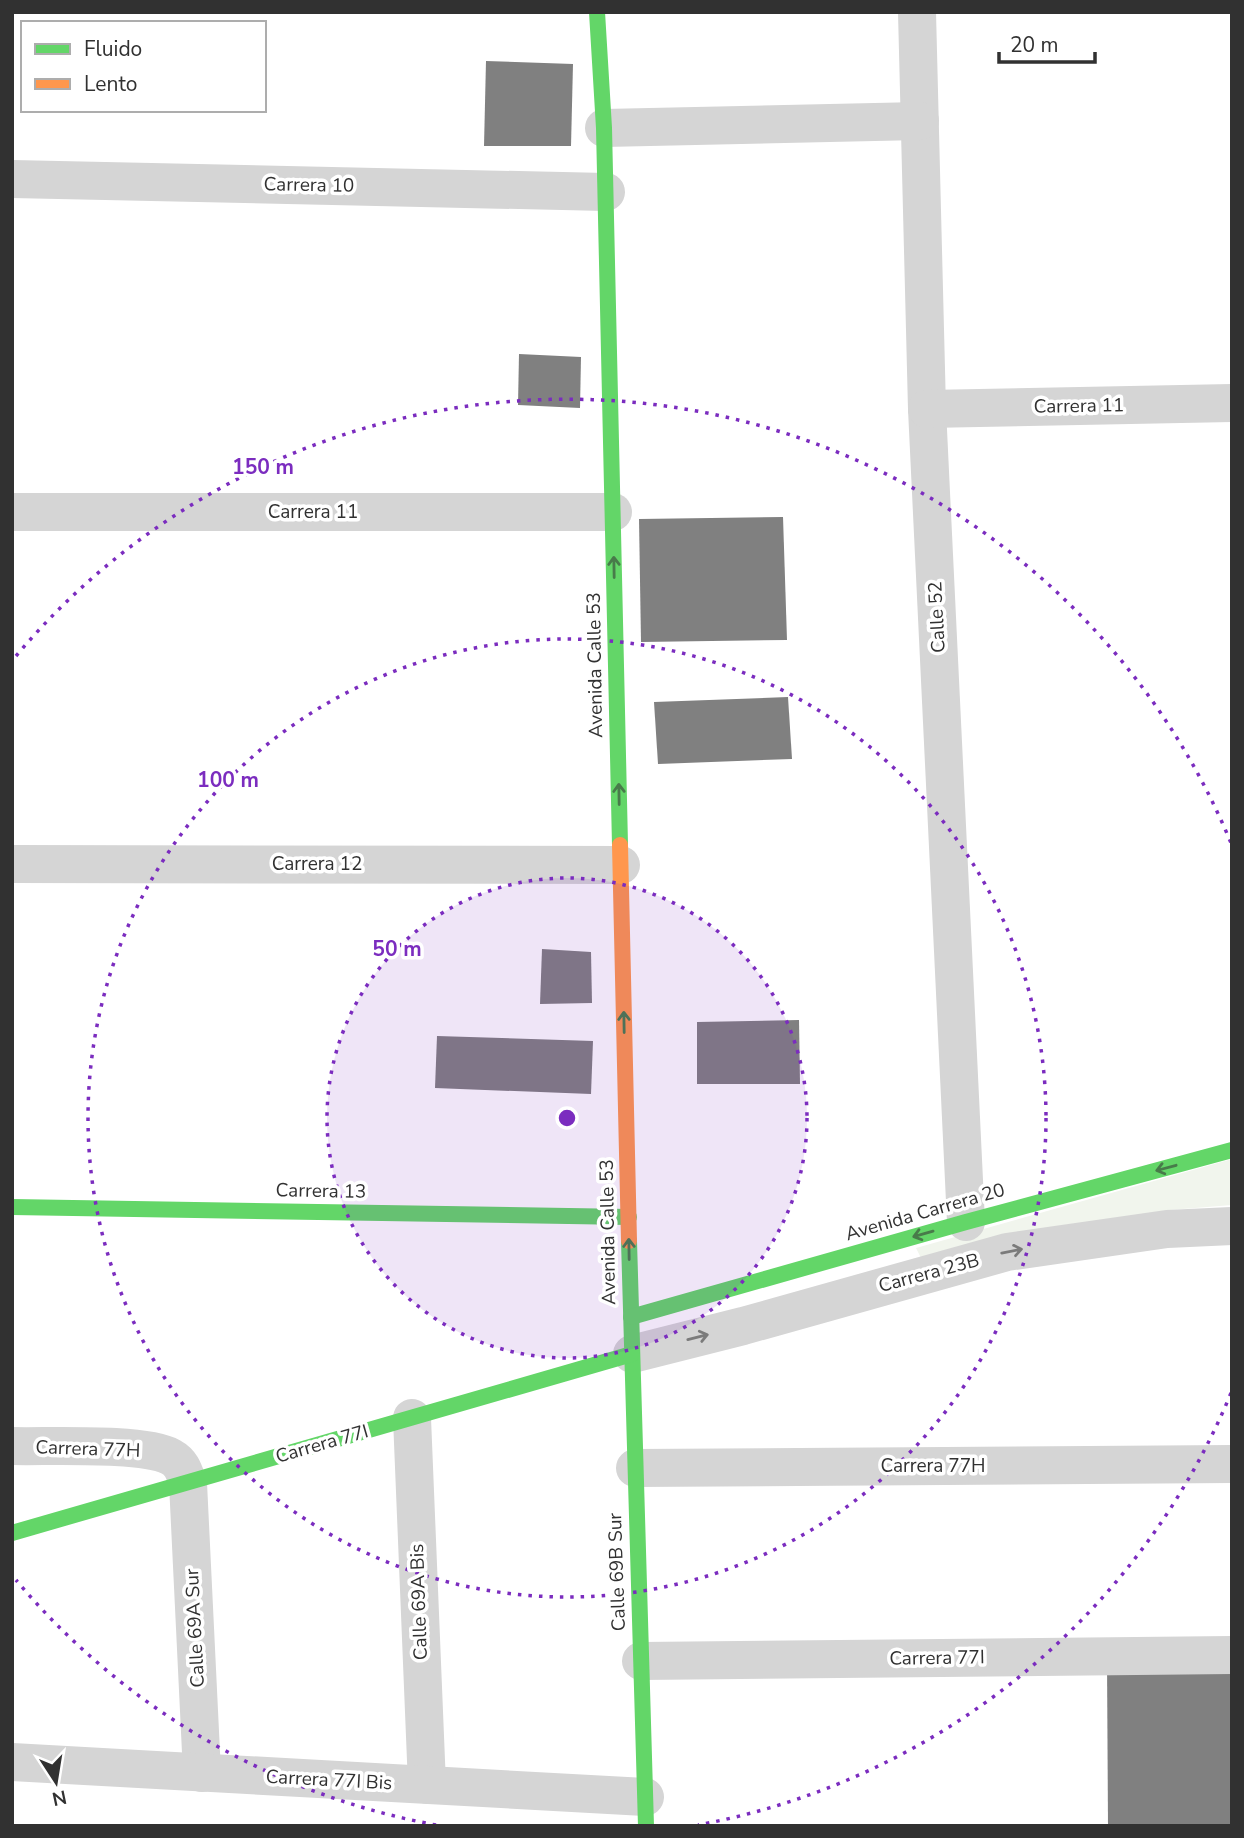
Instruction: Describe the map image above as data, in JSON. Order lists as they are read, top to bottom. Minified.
{"streets":{"street":["Carrera 10","Carrera 11","Calle 52","Avenida Calle 53","Carrera 12","Carrera 13","Avenida Carrera 20","Carrera 23B","Carrera 77I","Carrera 77H","Calle 69B Sur","Calle 69A Bis","Calle 69A Sur","Carrera 77I Bis"]},"crossings":[["Carrera 10","Avenida Calle 53"],["Carrera 11","Calle 52"],["Carrera 11","Avenida Calle 53"],["Calle 52","Avenida Carrera 20"],["Avenida Calle 53","Carrera 12"],["Avenida Calle 53","Carrera 13"],["Avenida Calle 53","Avenida Carrera 20"],["Avenida Calle 53","Carrera 23B"],["Avenida Calle 53","Carrera 77I"],["Avenida Calle 53","Calle 69B Sur"],["Avenida Carrera 20","Carrera 23B"],["Avenida Carrera 20","Carrera 77I"],["Avenida Carrera 20","Calle 69B Sur"],["Carrera 23B","Carrera 77I"],["Carrera 23B","Calle 69B Sur"],["Carrera 77I","Carrera 77H"],["Carrera 77I","Calle 69B Sur"],["Carrera 77I","Calle 69A Bis"],["Carrera 77I","Calle 69A Sur"],["Carrera 77H","Calle 69B Sur"],["Carrera 77H","Calle 69A Sur"],["Calle 69B Sur","Carrera 77I Bis"],["Calle 69A Bis","Carrera 77I Bis"],["Calle 69A Sur","Carrera 77I Bis"]],"one_way":["Avenida Calle 53","Avenida Carrera 20","Carrera 23B"],"legend":["Fluido","Lento"],"scale_bar":"20 m","north":"bottom","rings":["150 m","100 m","50 m"]}
